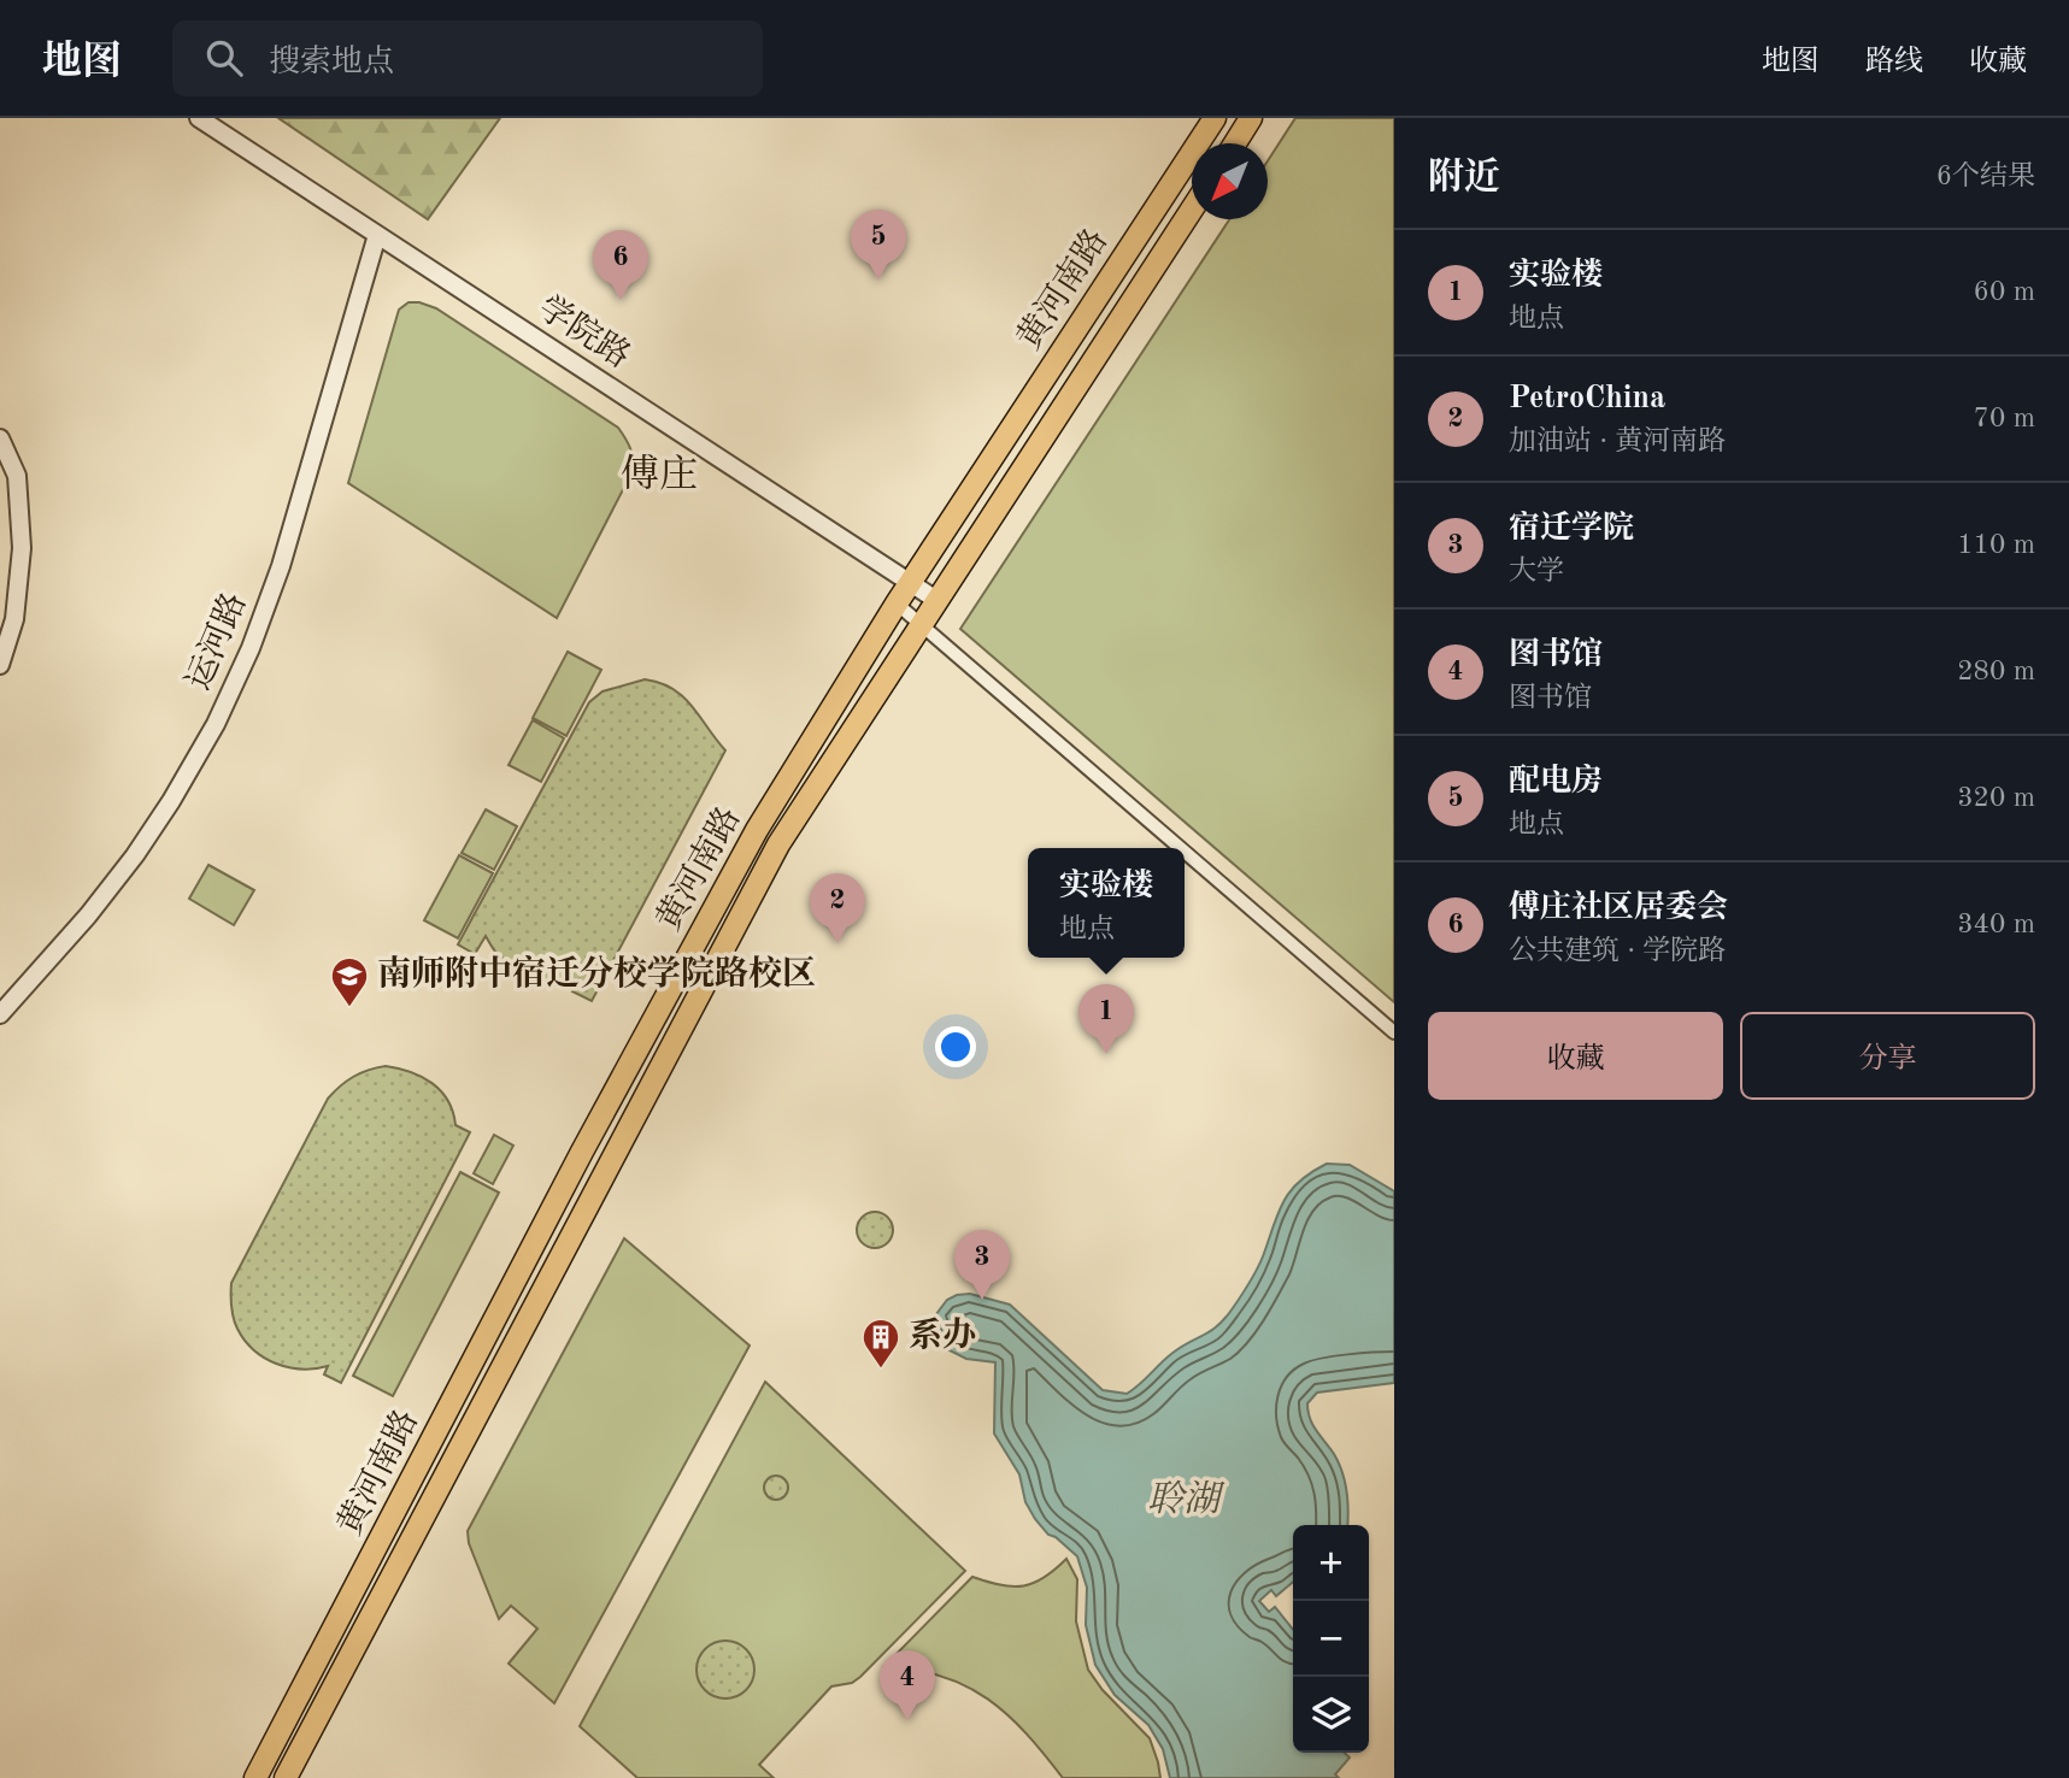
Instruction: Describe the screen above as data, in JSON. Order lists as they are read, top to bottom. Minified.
{"streets":{"main road":["黄河南路"],"street":["学院路","运河路"]},"crossings":[["黄河南路","学院路"],["学院路","运河路"]],"districts":["傅庄"],"water":["聆湖"],"places":{"school or university":["南师附中宿迁分校学院路校区"],"building":["系办"]},"north":"bottom left","page":{"header":"地图","search":"搜索地点","nav":["地图","路线","收藏"],"heading":["附近","6个结果"],"pins":["5","6","2","1","3","4"],"list":[{"mark":"1","name":"实验楼","note":"地点","value":"60 m"},{"mark":"2","name":"PetroChina","note":"加油站 · 黄河南路","value":"70 m"},{"mark":"3","name":"宿迁学院","note":"大学","value":"110 m"},{"mark":"4","name":"图书馆","note":"图书馆","value":"280 m"},{"mark":"5","name":"配电房","note":"地点","value":"320 m"},{"mark":"6","name":"傅庄社区居委会","note":"公共建筑 · 学院路","value":"340 m"}],"popup":["实验楼","地点"],"buttons":["收藏","分享"],"map_buttons":["+","−"]}}
